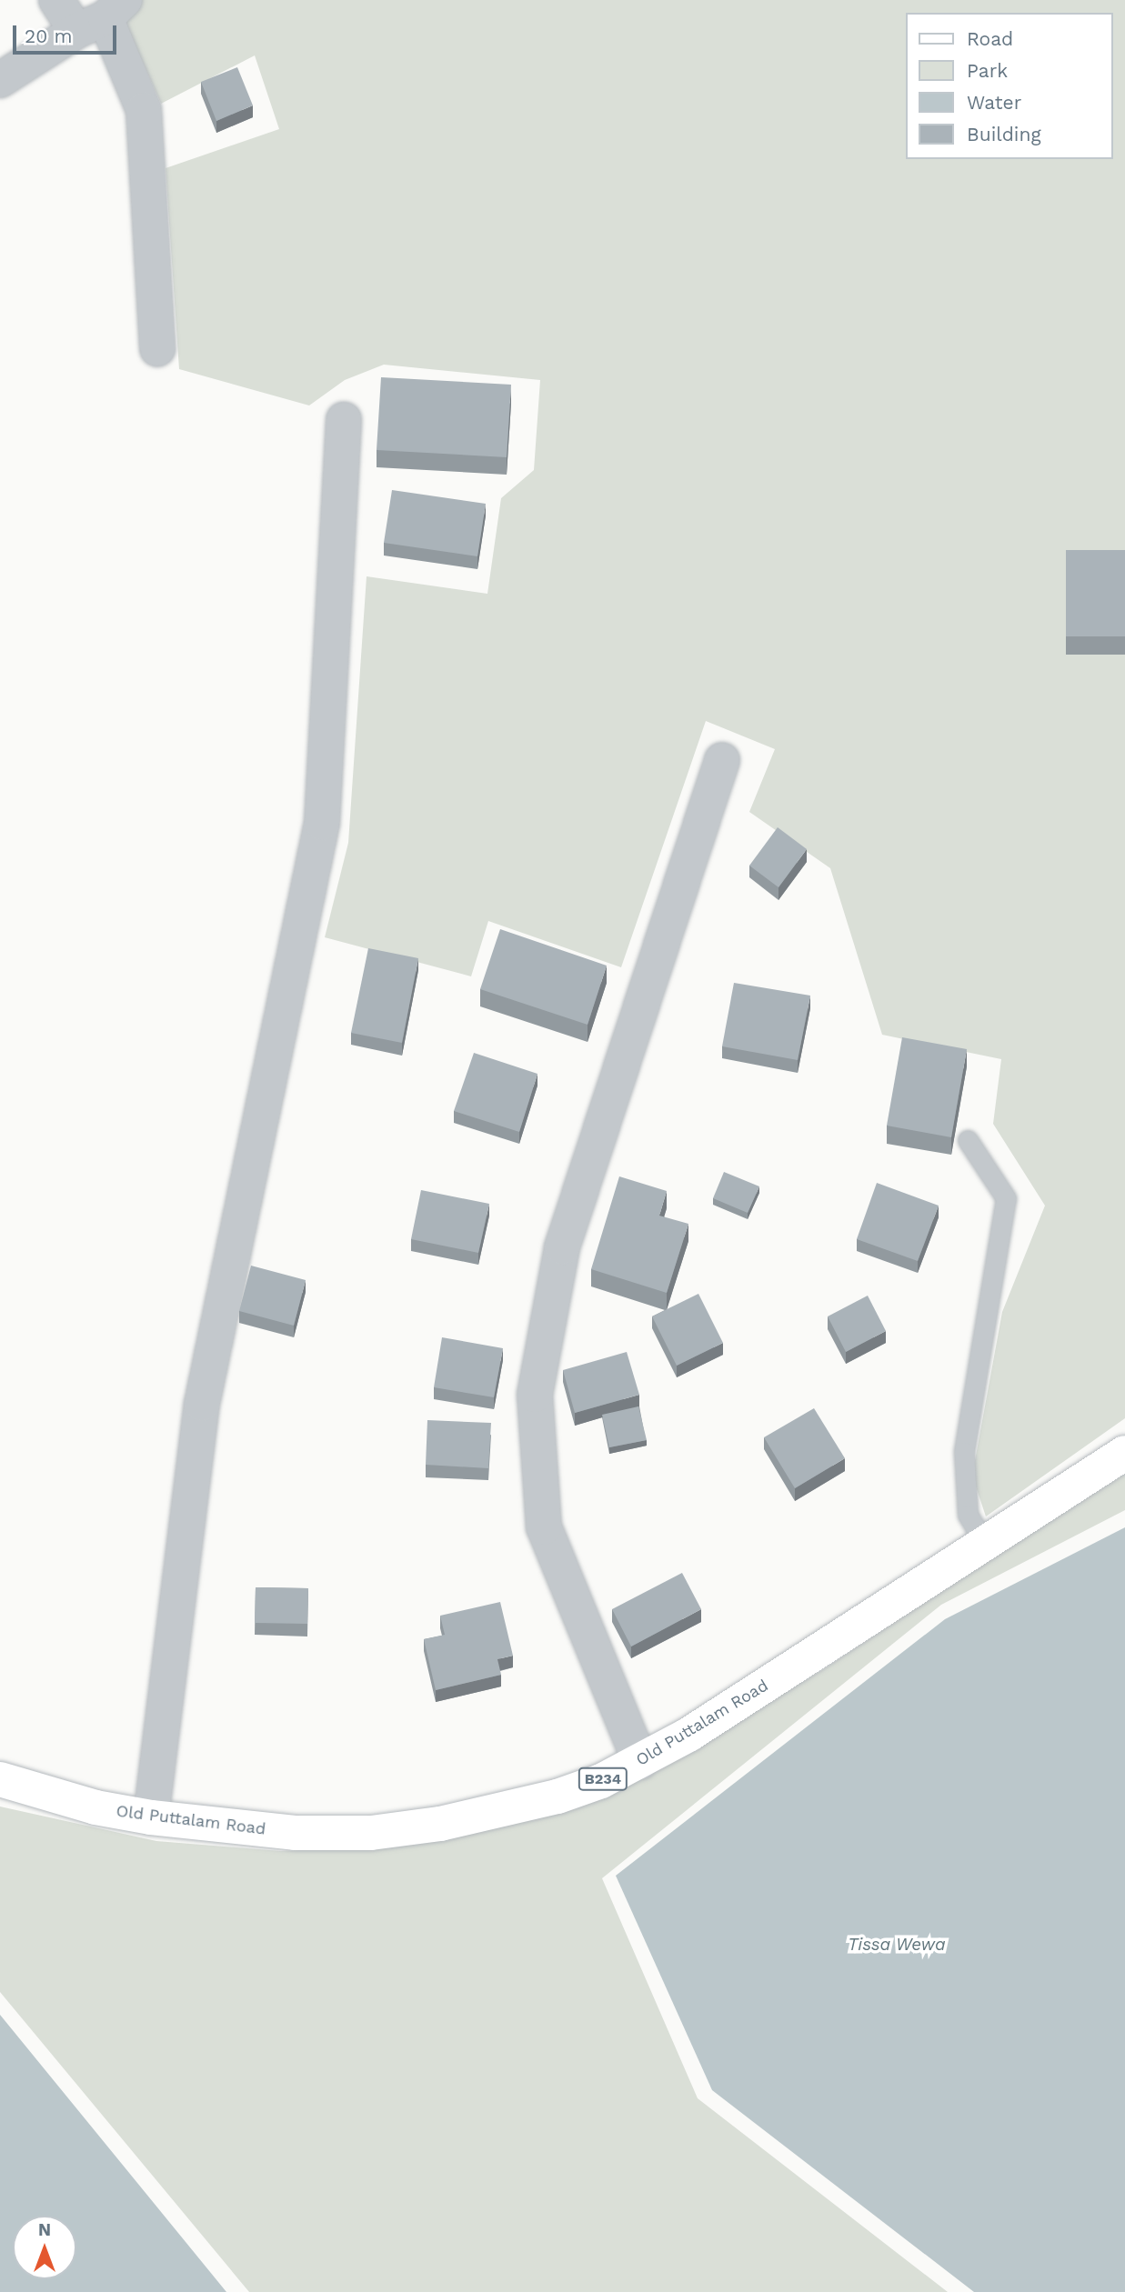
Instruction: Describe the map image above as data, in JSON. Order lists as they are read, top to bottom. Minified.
{"streets":{"main road":["Old Puttalam Road","B234"]},"water":["Tissa Wewa"],"legend":["Road","Park","Water","Building"],"scale_bar":"20 m","north":"top"}
